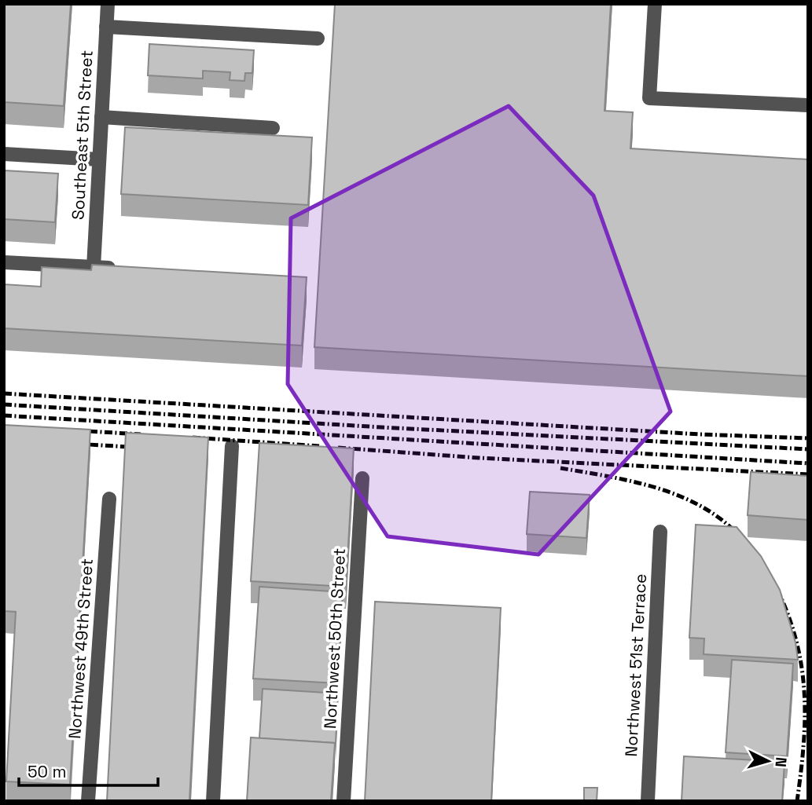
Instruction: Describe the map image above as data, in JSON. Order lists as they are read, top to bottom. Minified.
{"streets":{"street":["Southeast 5th Street","Northwest 50th Street","Northwest 49th Street","Northwest 51st Terrace"]},"scale_bar":"50 m","north":"right"}
